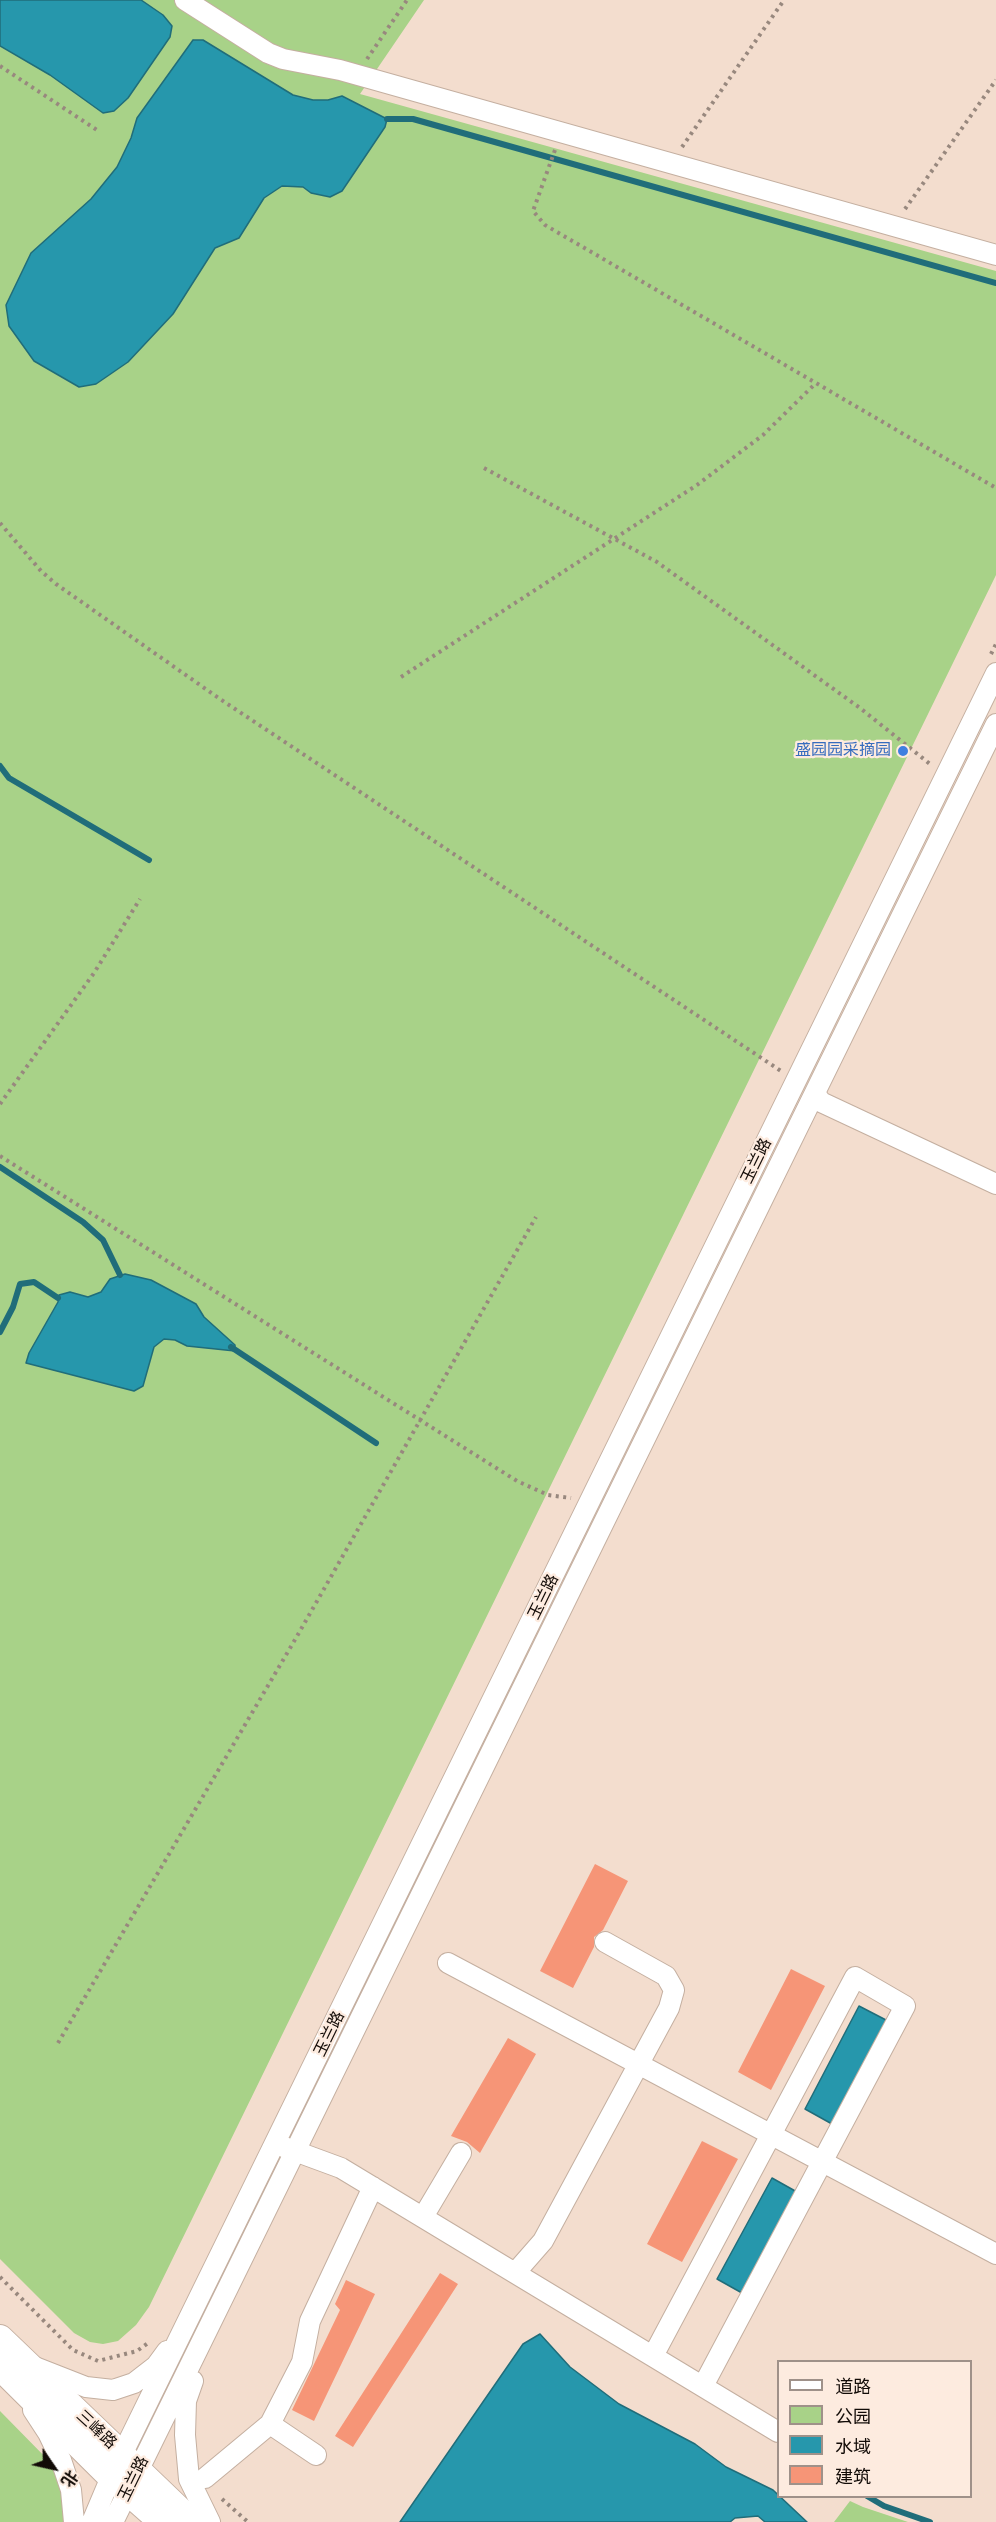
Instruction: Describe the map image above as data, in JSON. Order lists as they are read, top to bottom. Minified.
{"streets":{"main road":["三峰路"],"street":["玉兰路"]},"crossings":[["玉兰路","三峰路"]],"places":["盛园园采摘园"],"legend":["道路","公园","水域","建筑"],"north":"bottom right"}
